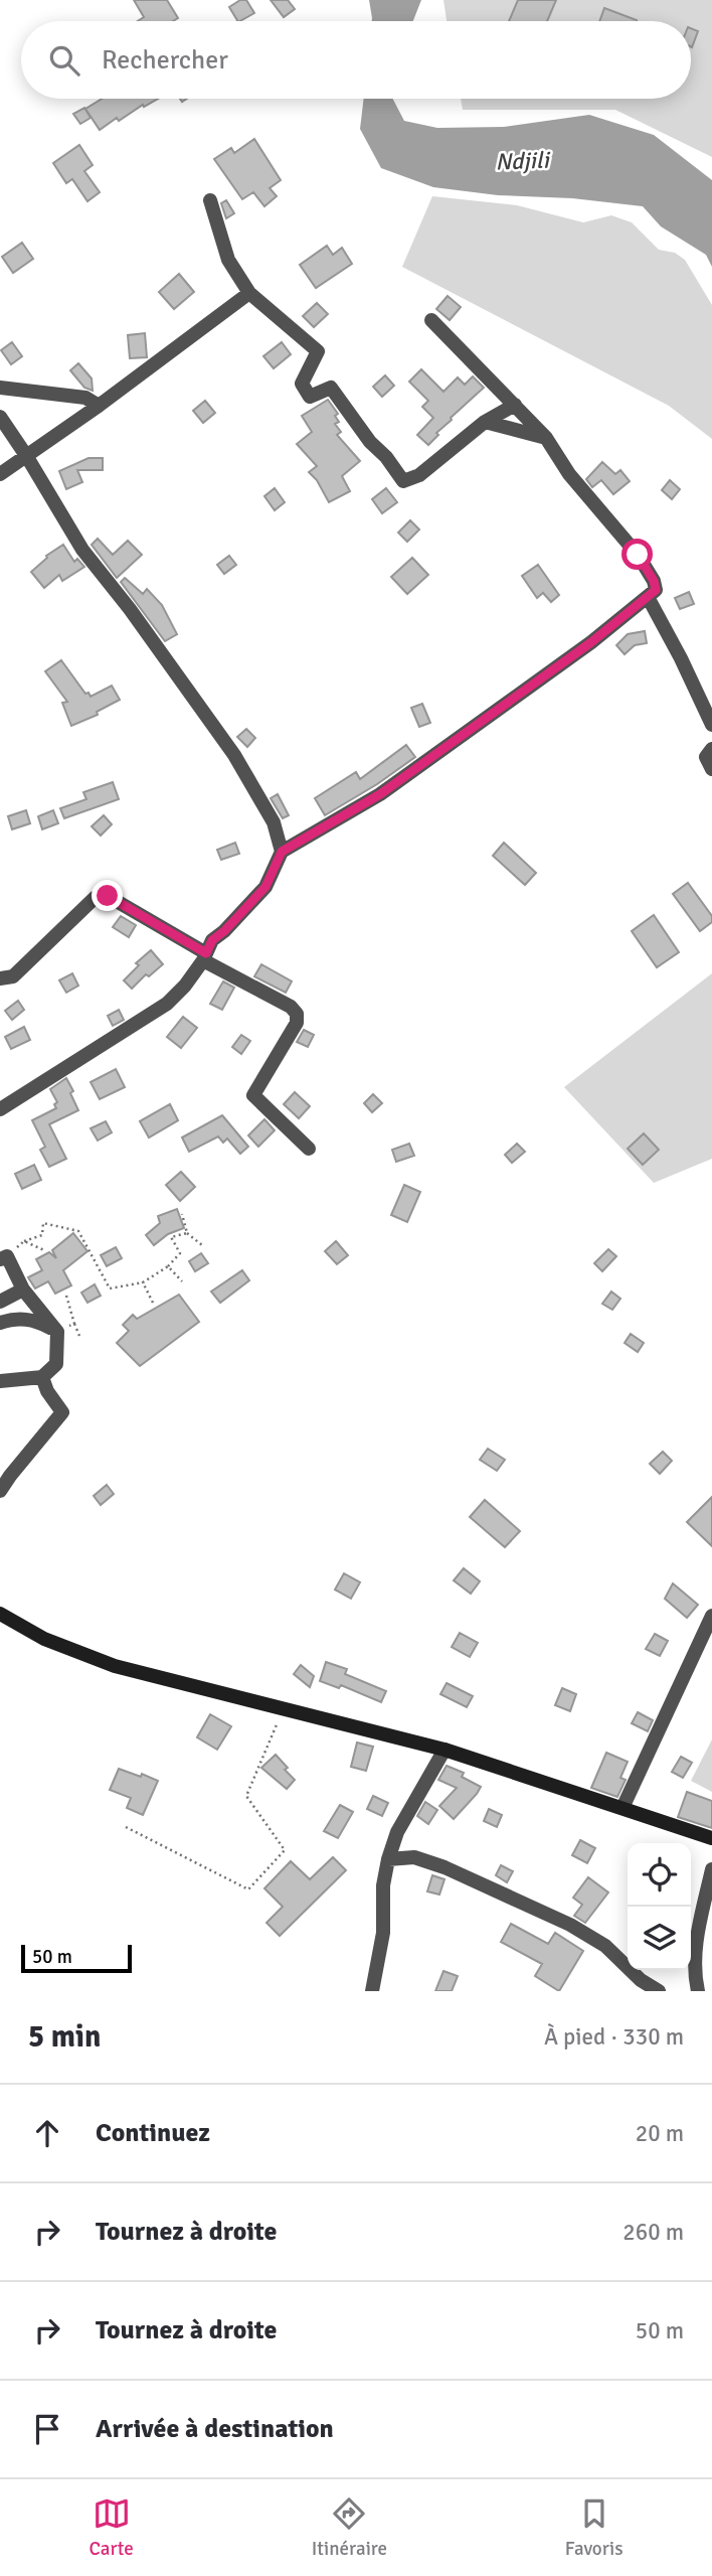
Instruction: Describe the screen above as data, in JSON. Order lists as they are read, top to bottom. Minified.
{"water":["Ndjili"],"scale_bar":"50 m","page":{"search":"Rechercher","scale":"50 m","heading":["5 min","À pied · 330 m"],"list":[["Continuez","20 m"],["Tournez à droite","260 m"],["Tournez à droite","50 m"],"Arrivée à destination"],"nav":["Carte","Itinéraire","Favoris"]}}
